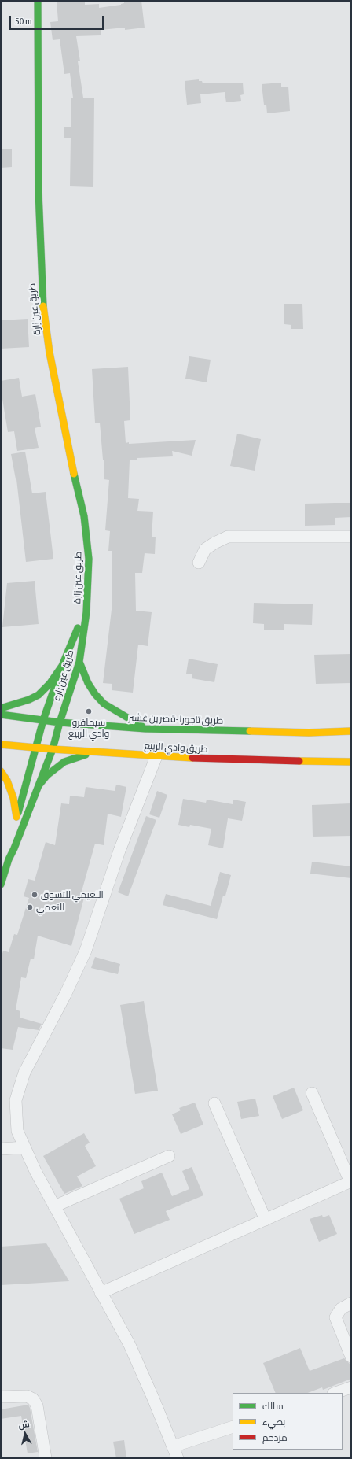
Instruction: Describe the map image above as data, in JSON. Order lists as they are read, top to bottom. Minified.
{"streets":{"main road":["طريق عين زارة","طريق عين زاره","طريق تاجورا -قصر بن غشير","طريق وادي الربيع"]},"crossings":[["طريق عين زارة","طريق عين زاره"],["طريق عين زاره","طريق تاجورا -قصر بن غشير"],["طريق عين زاره","طريق وادي الربيع"]],"places":["سيمافرو وادي الربيع","النعيمي للتسوق","النعمي"],"legend":["سالك","بطيء","مزدحم"],"scale_bar":"50 m","north":"top"}
